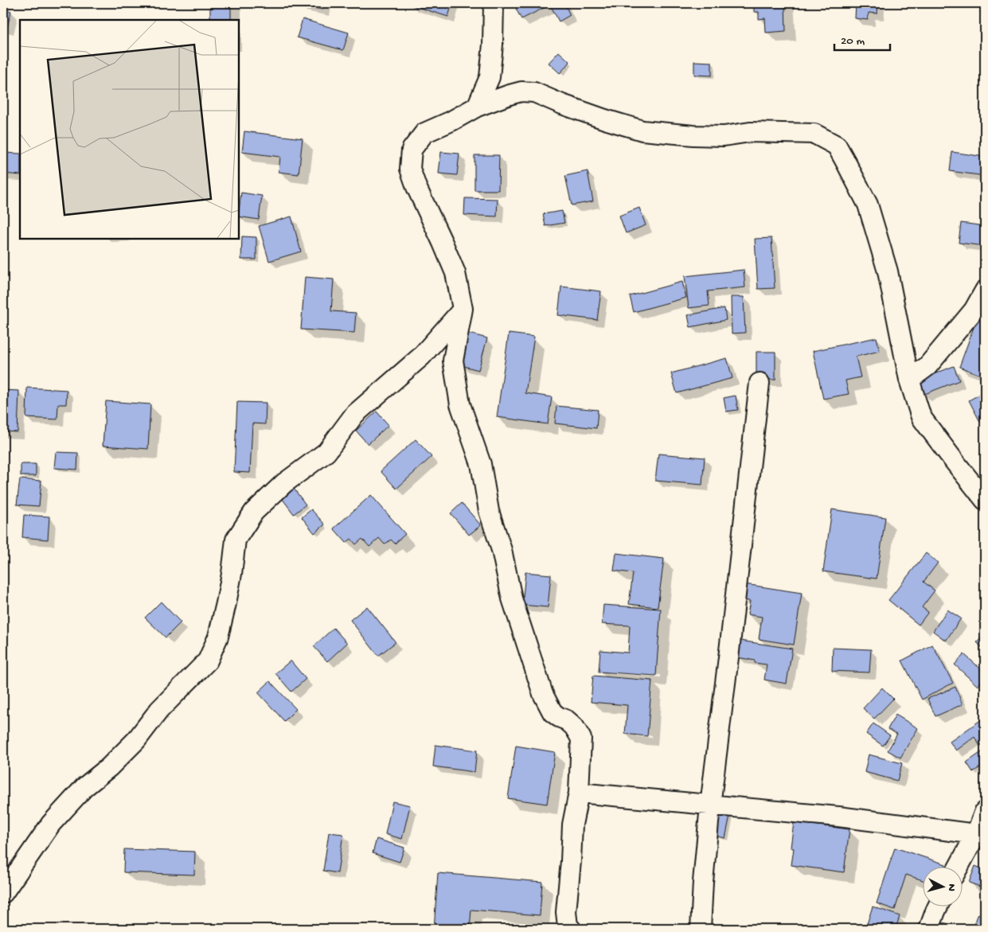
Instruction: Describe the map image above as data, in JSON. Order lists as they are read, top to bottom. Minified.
{"scale_bar":"20 m","north":"right"}
